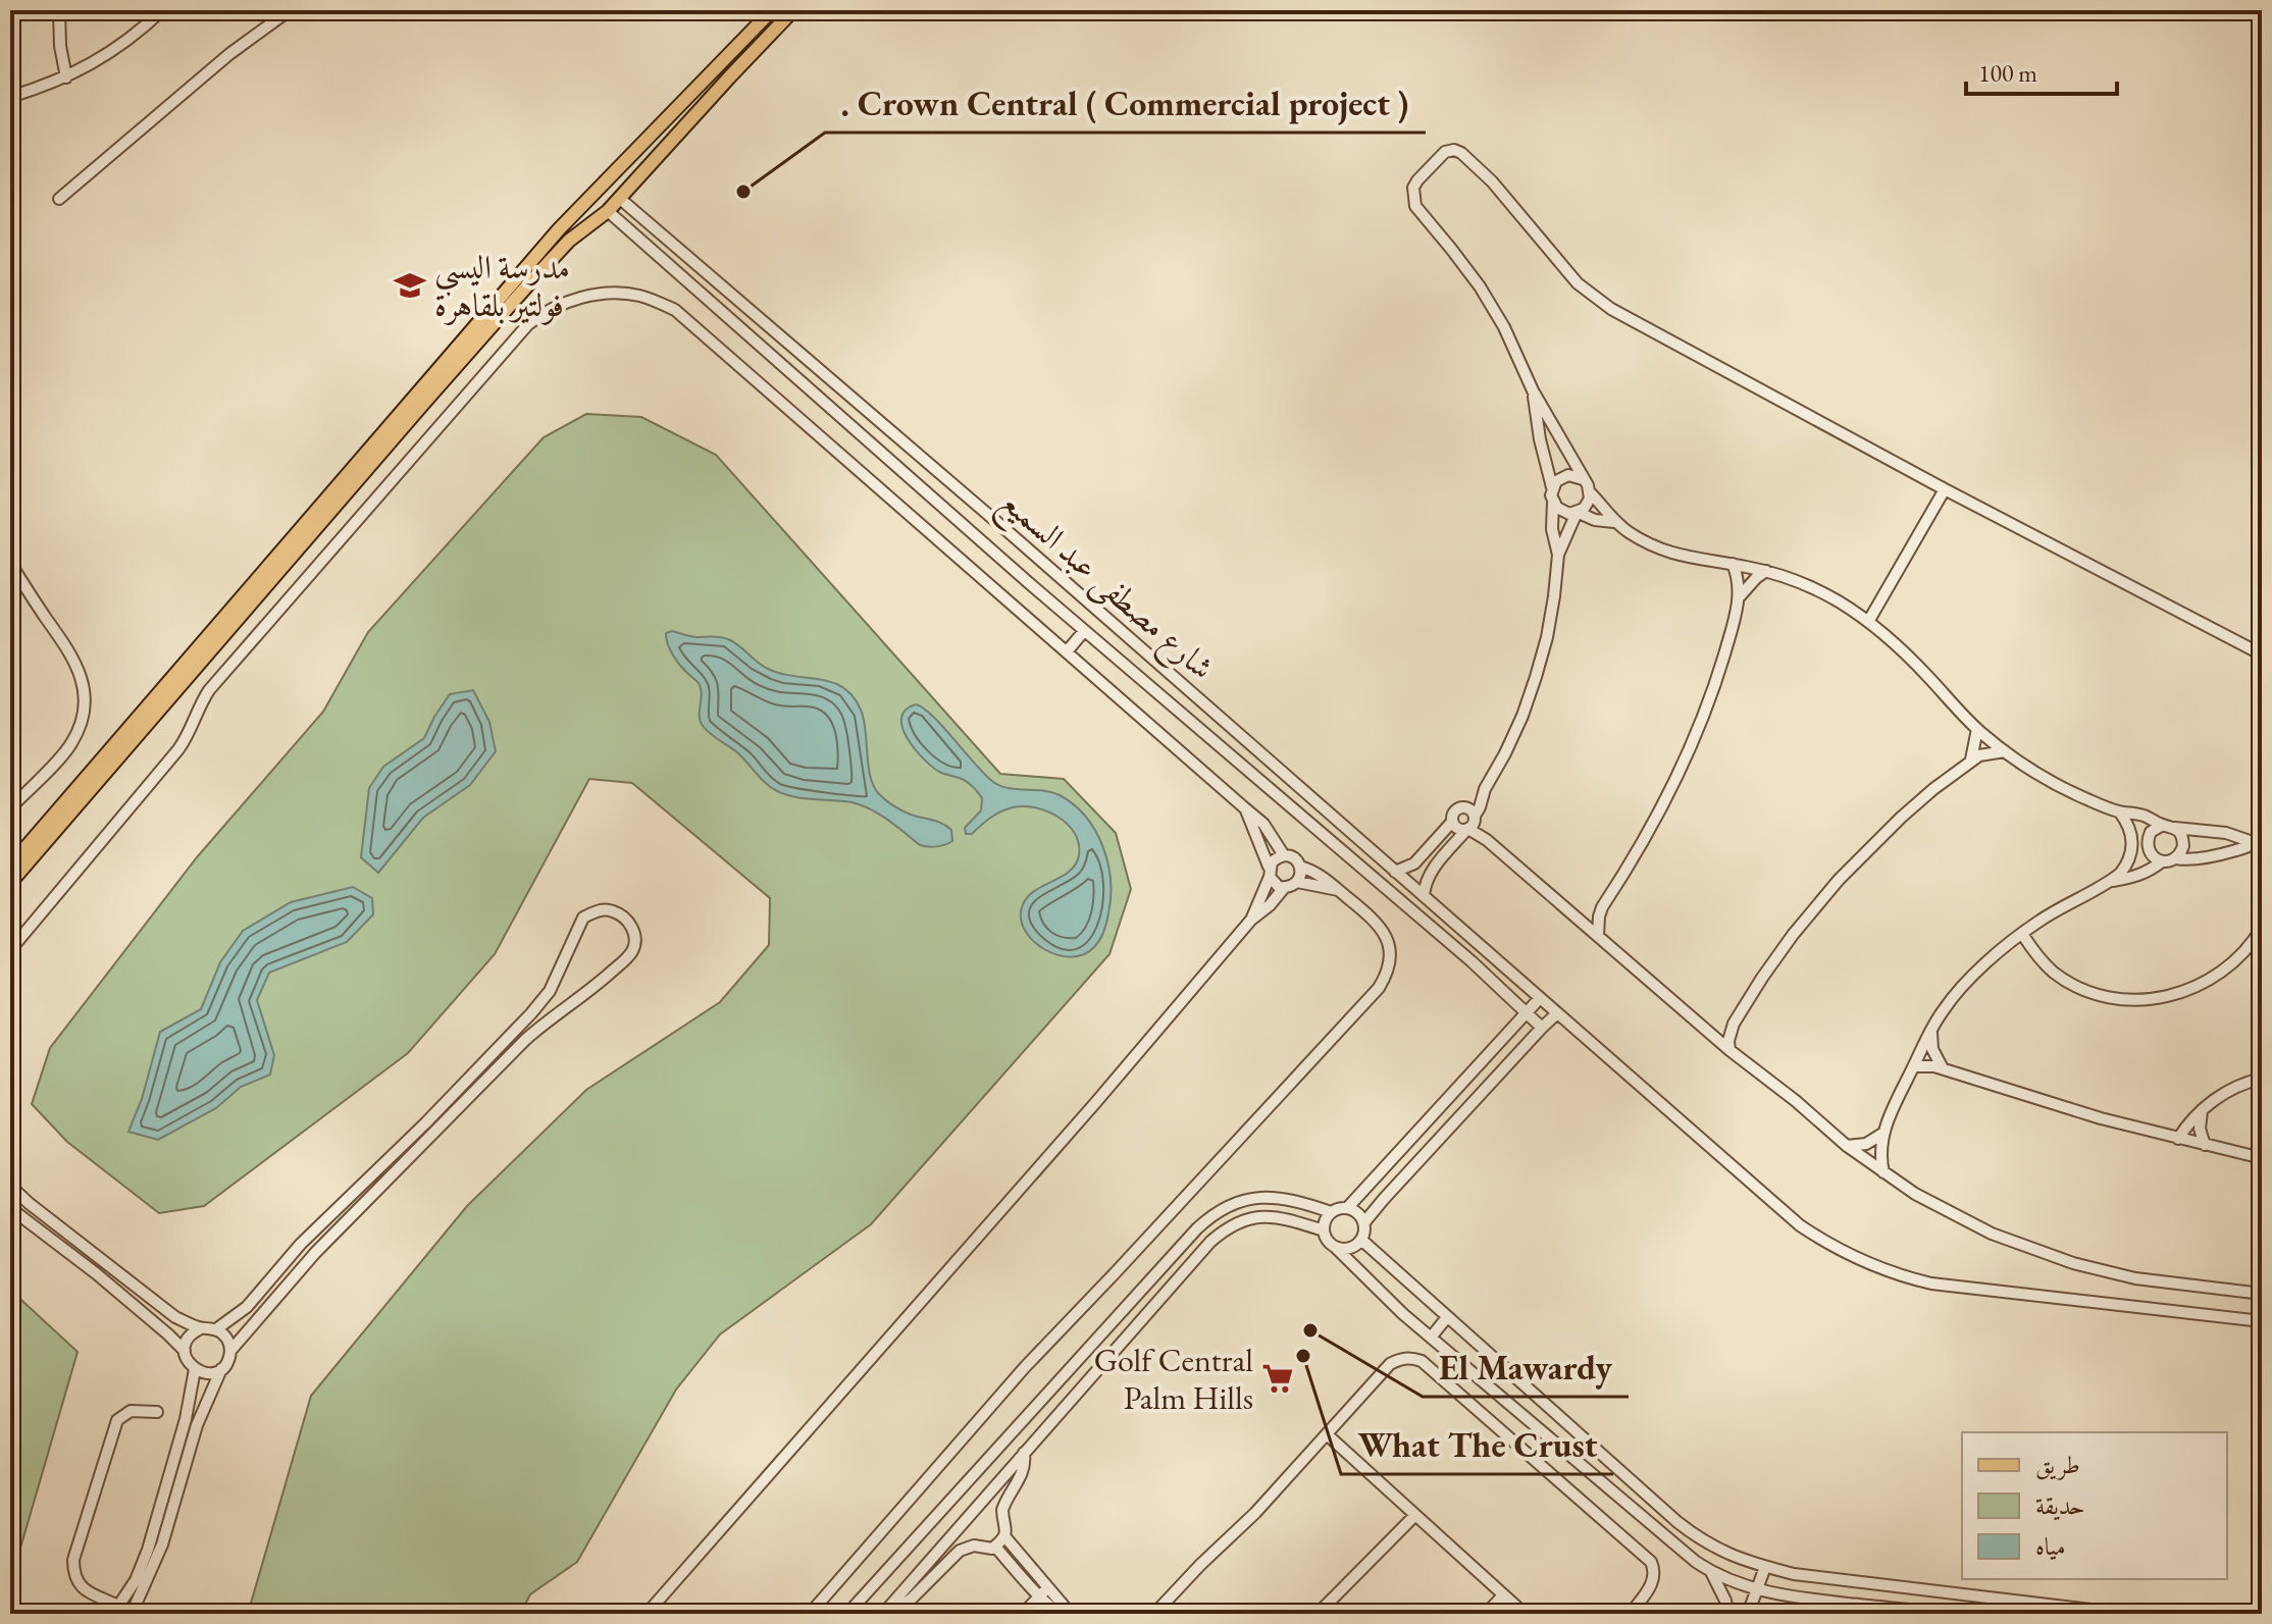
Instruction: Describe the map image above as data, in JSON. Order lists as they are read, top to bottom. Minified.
{"streets":{"street":["شارع مصطفى عبد السميع"]},"places":{"other":[". Crown Central ( Commercial project )","El Mawardy","What The Crust"],"school or university":["مدرسة اليسي فولتير بلقاهرة"],"supermarket":["Golf Central Palm Hills"]},"legend":["طريق","حديقة","مياه"],"scale_bar":"100 m"}
